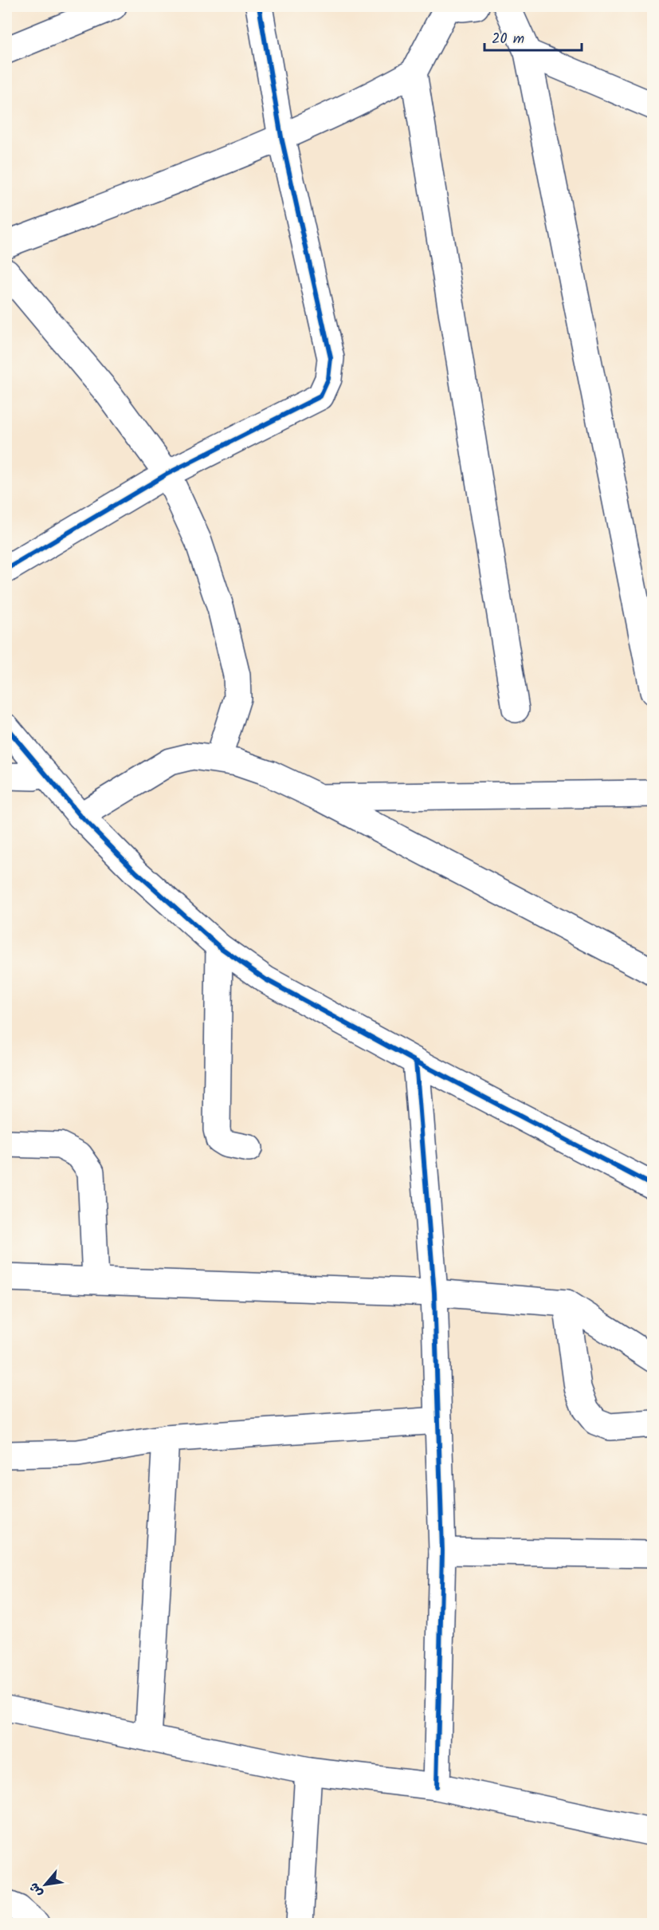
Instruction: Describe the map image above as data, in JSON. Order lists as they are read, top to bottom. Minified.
{"scale_bar":"20 m","north":"bottom left"}
